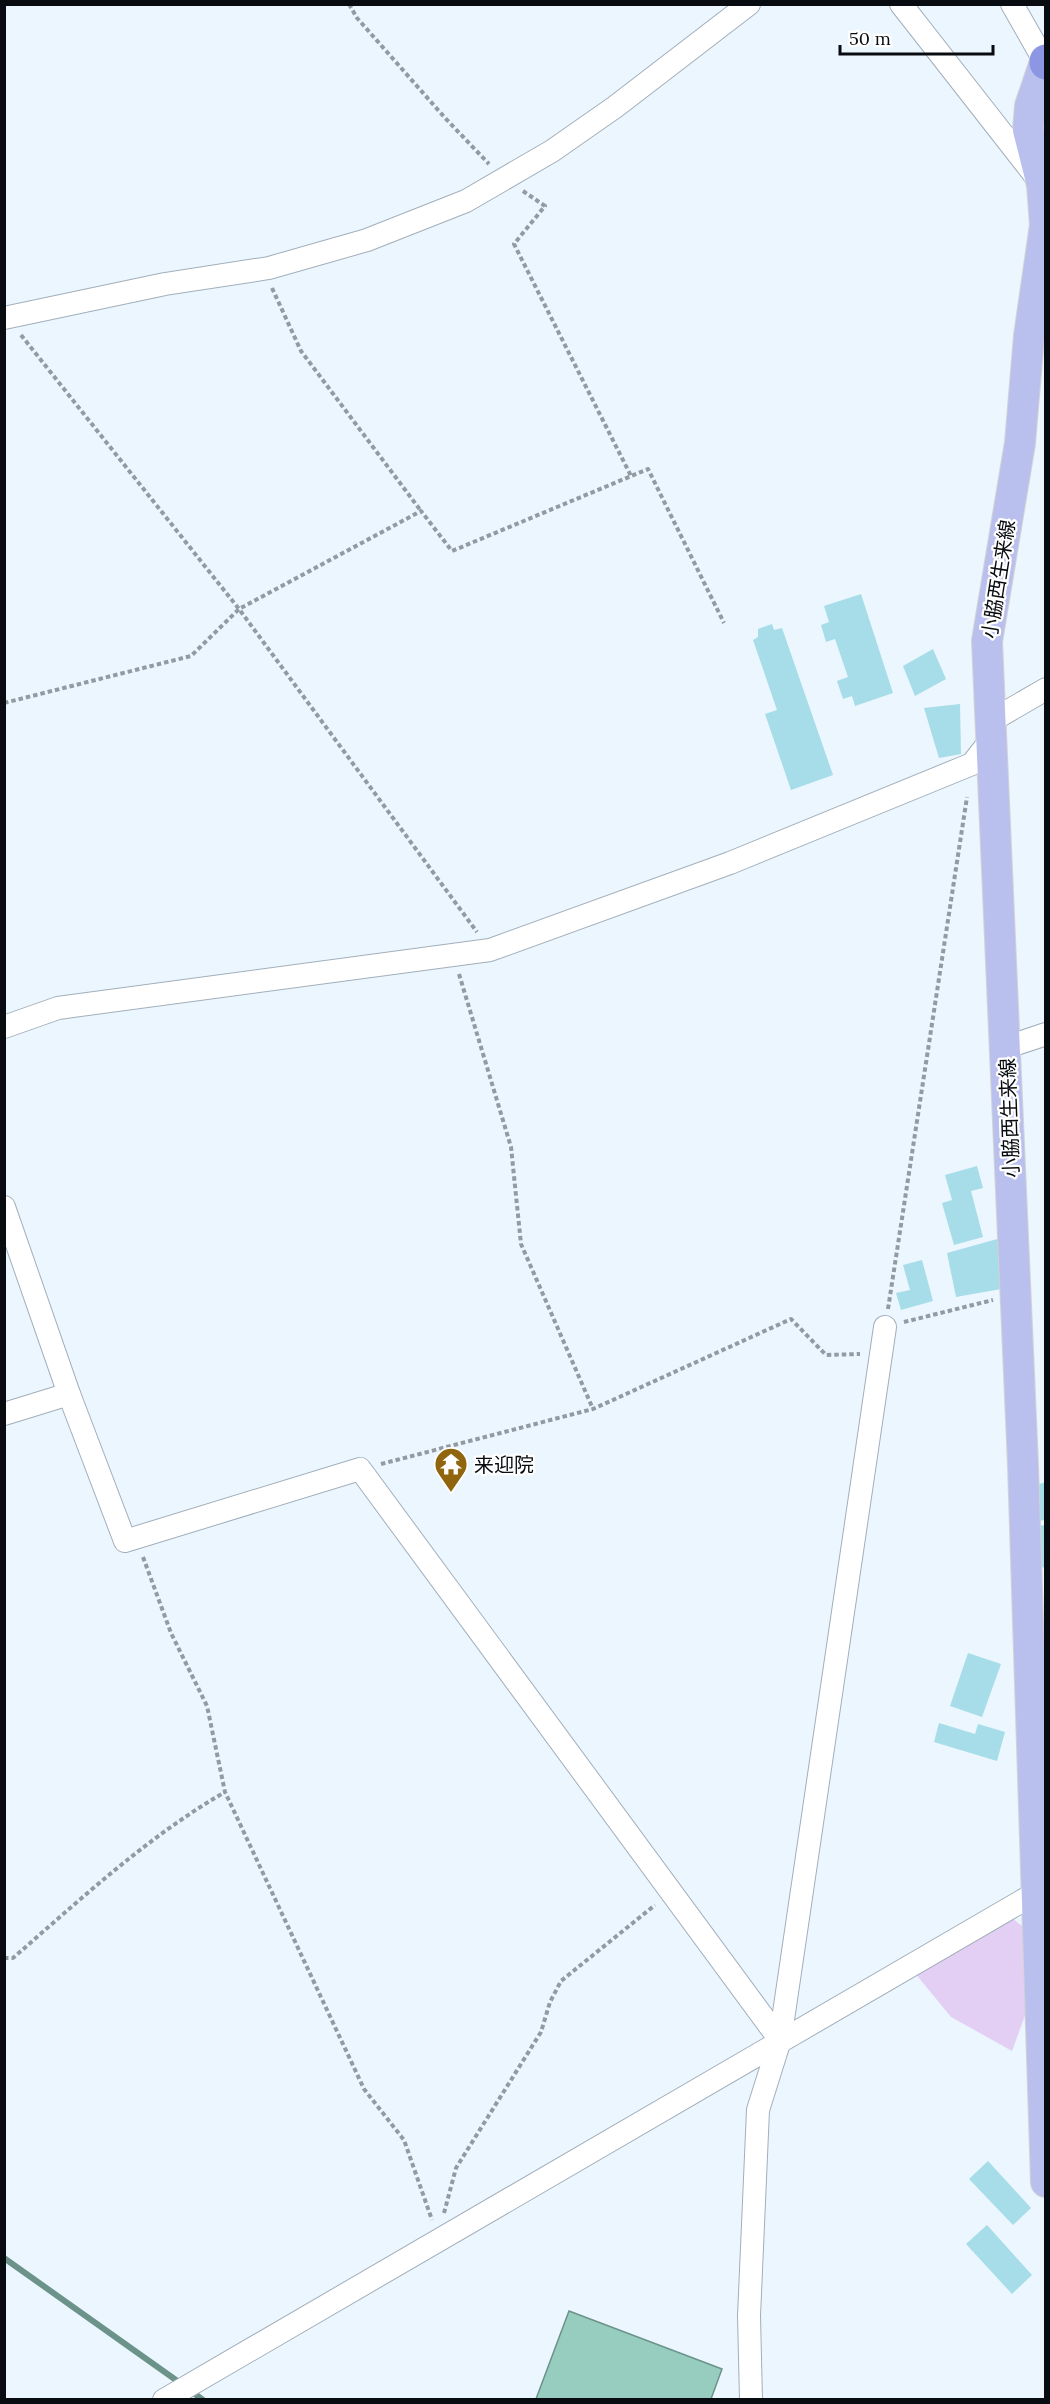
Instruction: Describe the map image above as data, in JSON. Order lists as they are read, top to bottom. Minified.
{"streets":{"main road":["小脇西生来線"]},"places":{"temple":["来迎院"]},"scale_bar":"50 m"}
